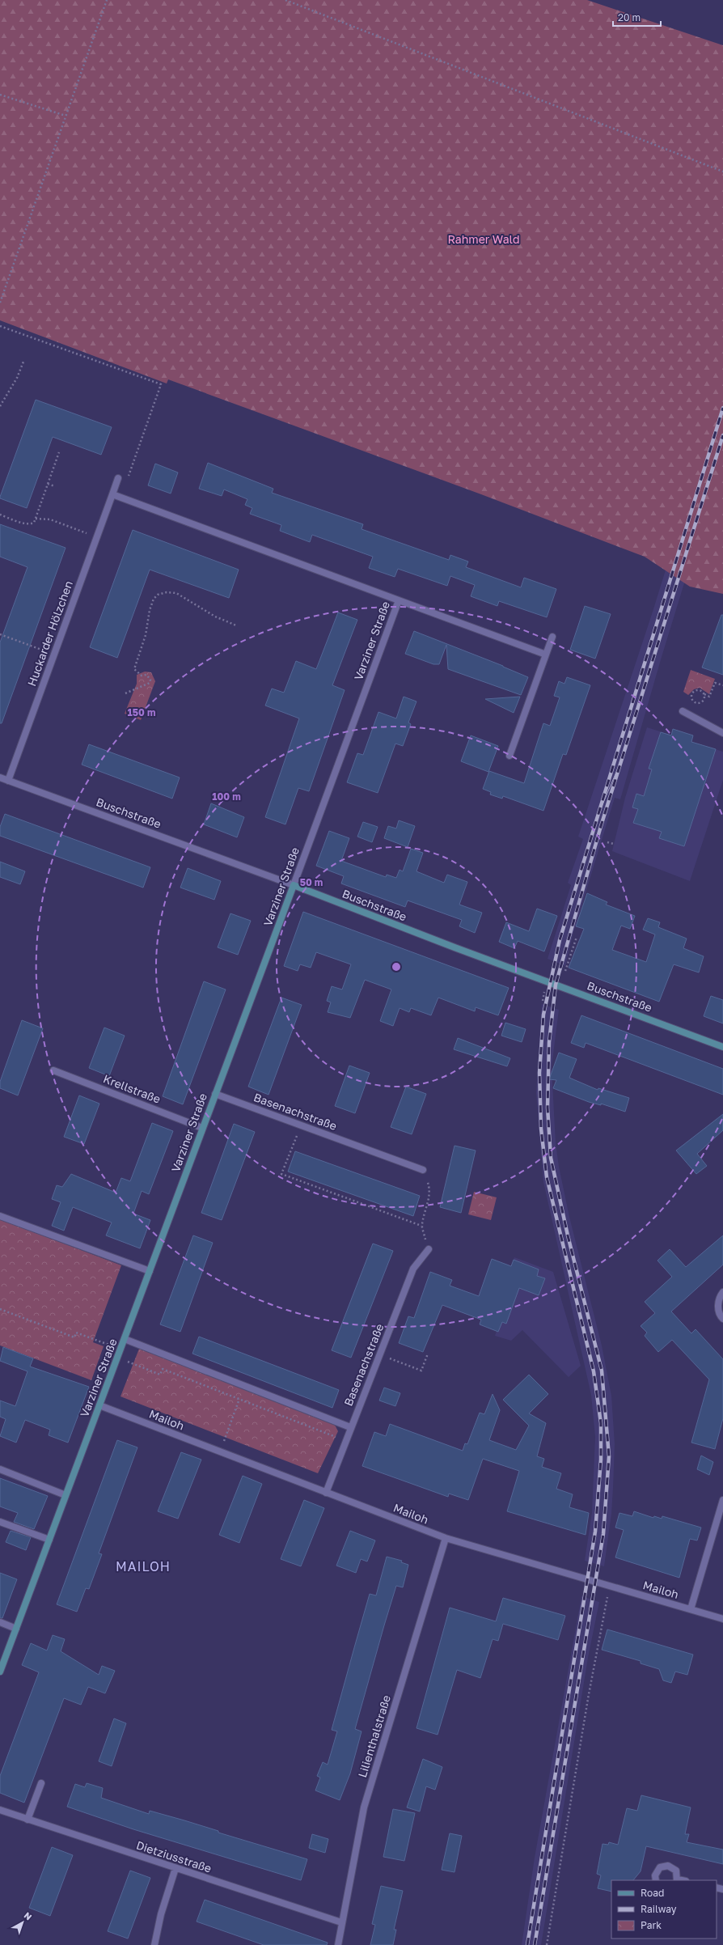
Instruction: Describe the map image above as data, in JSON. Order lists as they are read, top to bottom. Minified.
{"streets":{"street":["Huckarder Hölzchen","Varziner Straße","Buschstraße","Krellstraße","Basenachstraße","Mailoh","Lilienthalstraße","Dietziusstraße"]},"crossings":[["Huckarder Hölzchen","Varziner Straße"],["Huckarder Hölzchen","Buschstraße"],["Varziner Straße","Buschstraße"],["Varziner Straße","Krellstraße"],["Varziner Straße","Basenachstraße"],["Varziner Straße","Mailoh"],["Basenachstraße","Mailoh"],["Mailoh","Lilienthalstraße"],["Lilienthalstraße","Dietziusstraße"]],"districts":["MAILOH"],"parks":["Rahmer Wald"],"legend":["Road","Railway","Park"],"scale_bar":"20 m","north":"top right","rings":["150 m","100 m","50 m"]}
